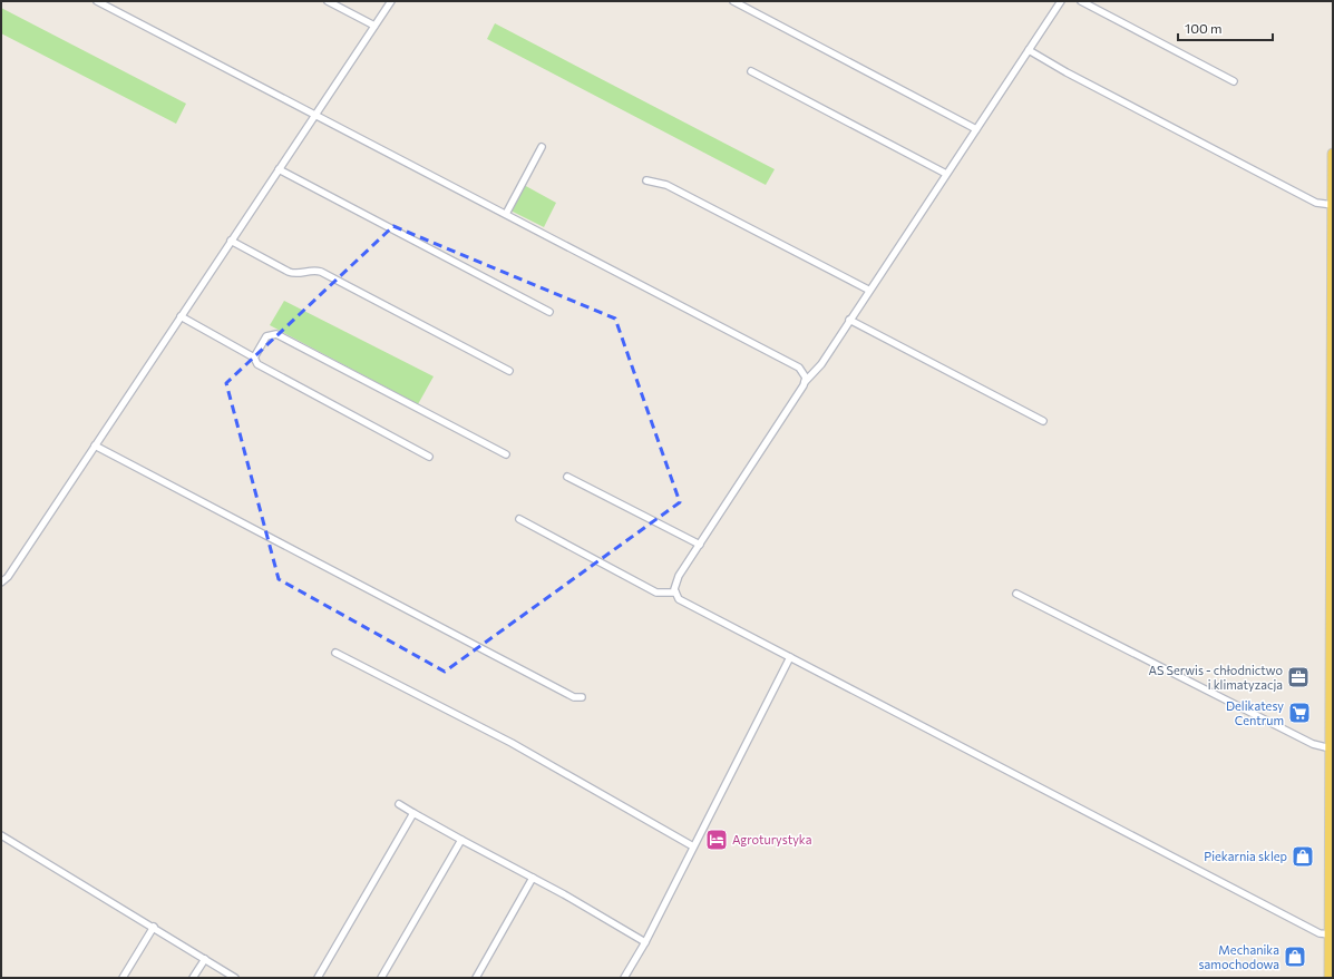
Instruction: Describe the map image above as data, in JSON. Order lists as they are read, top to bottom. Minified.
{"places":{"office":["AS Serwis - chłodnictwo i klimatyzacja"],"supermarket":["Delikatesy Centrum"],"hotel":["Agroturystyka"],"shop":["Piekarnia sklep","Mechanika samochodowa"]},"scale_bar":"100 m"}
